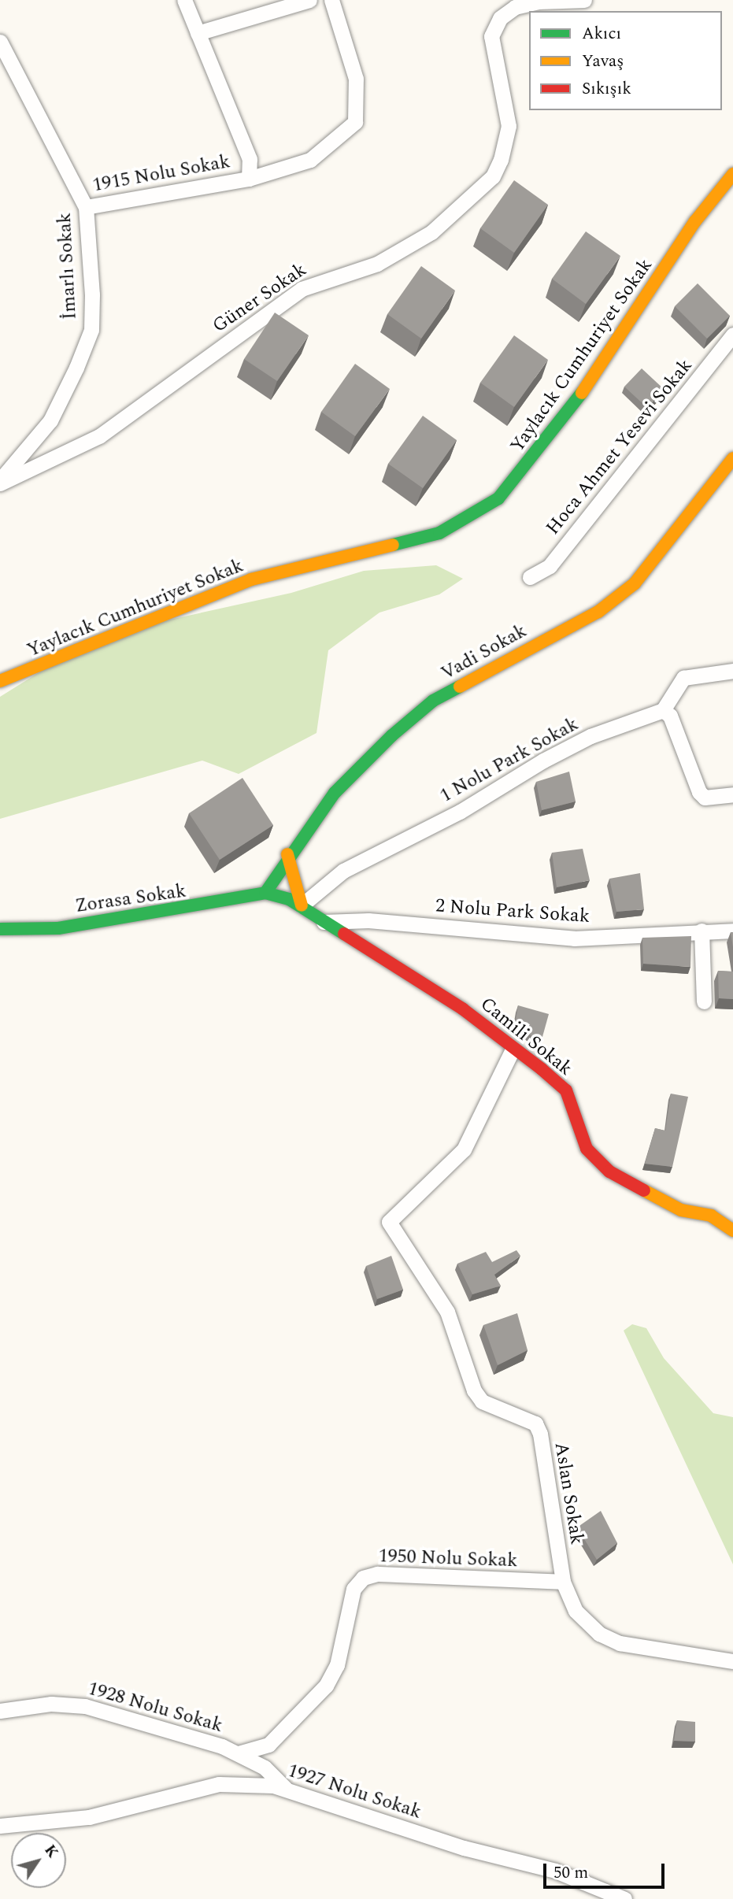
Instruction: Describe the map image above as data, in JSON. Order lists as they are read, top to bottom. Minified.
{"streets":{"street":["1915 Nolu Sokak","İmarlı Sokak","Güner Sokak","Yaylacık Cumhuriyet Sokak","Hoca Ahmet Yesevi Sokak","Vadi Sokak","1 Nolu Park Sokak","Zorasa Sokak","2 Nolu Park Sokak","Camili Sokak","Aslan Sokak","1950 Nolu Sokak","1928 Nolu Sokak","1927 Nolu Sokak"]},"crossings":[["1915 Nolu Sokak","İmarlı Sokak"],["İmarlı Sokak","Güner Sokak"],["Vadi Sokak","Zorasa Sokak"],["Vadi Sokak","Camili Sokak"],["1 Nolu Park Sokak","Camili Sokak"],["Zorasa Sokak","Camili Sokak"],["2 Nolu Park Sokak","Camili Sokak"],["Camili Sokak","Aslan Sokak"],["Aslan Sokak","1950 Nolu Sokak"],["1950 Nolu Sokak","1928 Nolu Sokak"],["1928 Nolu Sokak","1927 Nolu Sokak"]],"legend":["Akıcı","Yavaş","Sıkışık"],"scale_bar":"50 m","north":"top right"}
